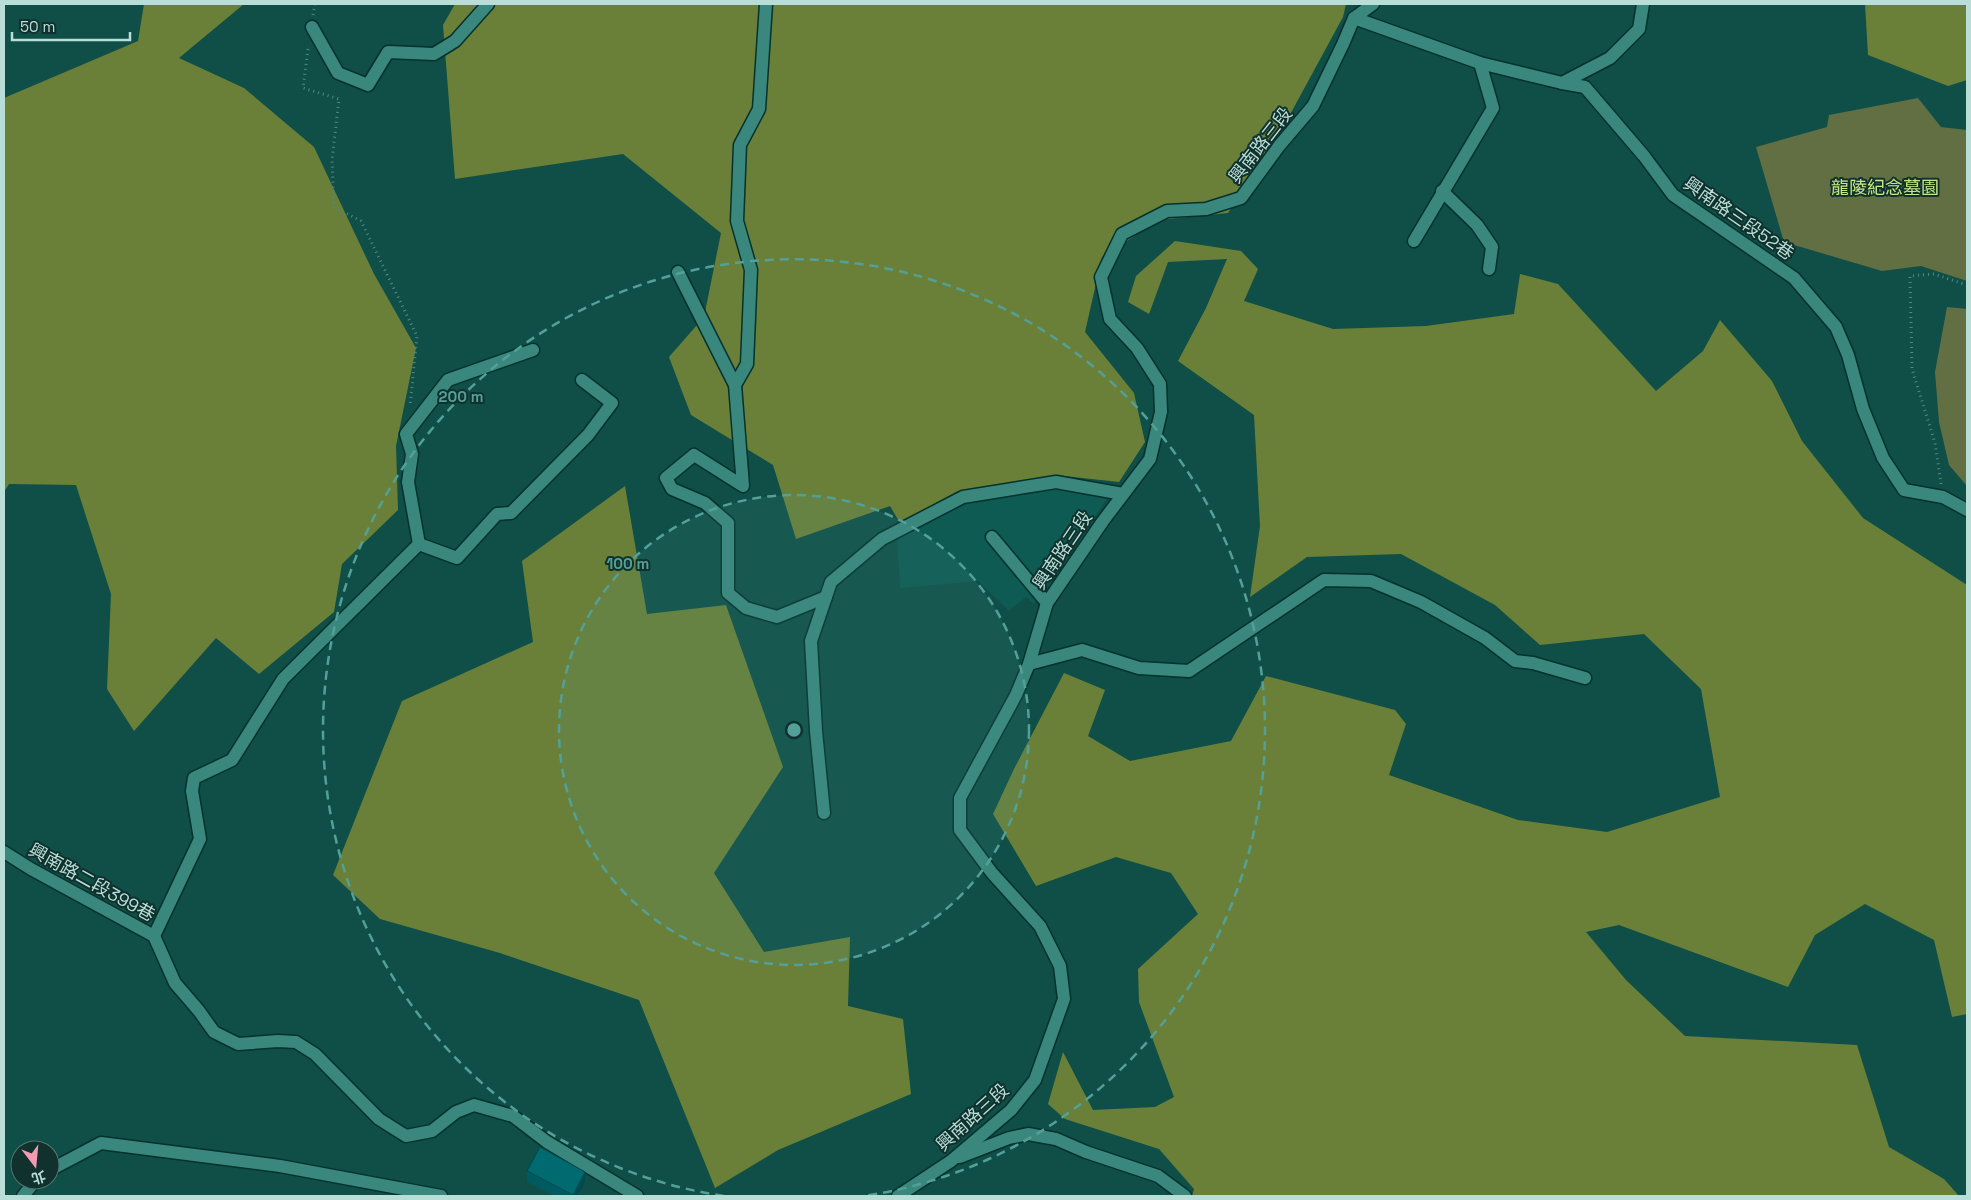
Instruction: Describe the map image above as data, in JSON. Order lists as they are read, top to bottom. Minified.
{"streets":{"street":["興南路三段","興南路三段52巷","興南路二段399巷"]},"crossings":[["興南路三段","興南路三段52巷"]],"parks":["龍陵紀念墓園"],"scale_bar":"50 m","north":"bottom","rings":["200 m","100 m"]}
